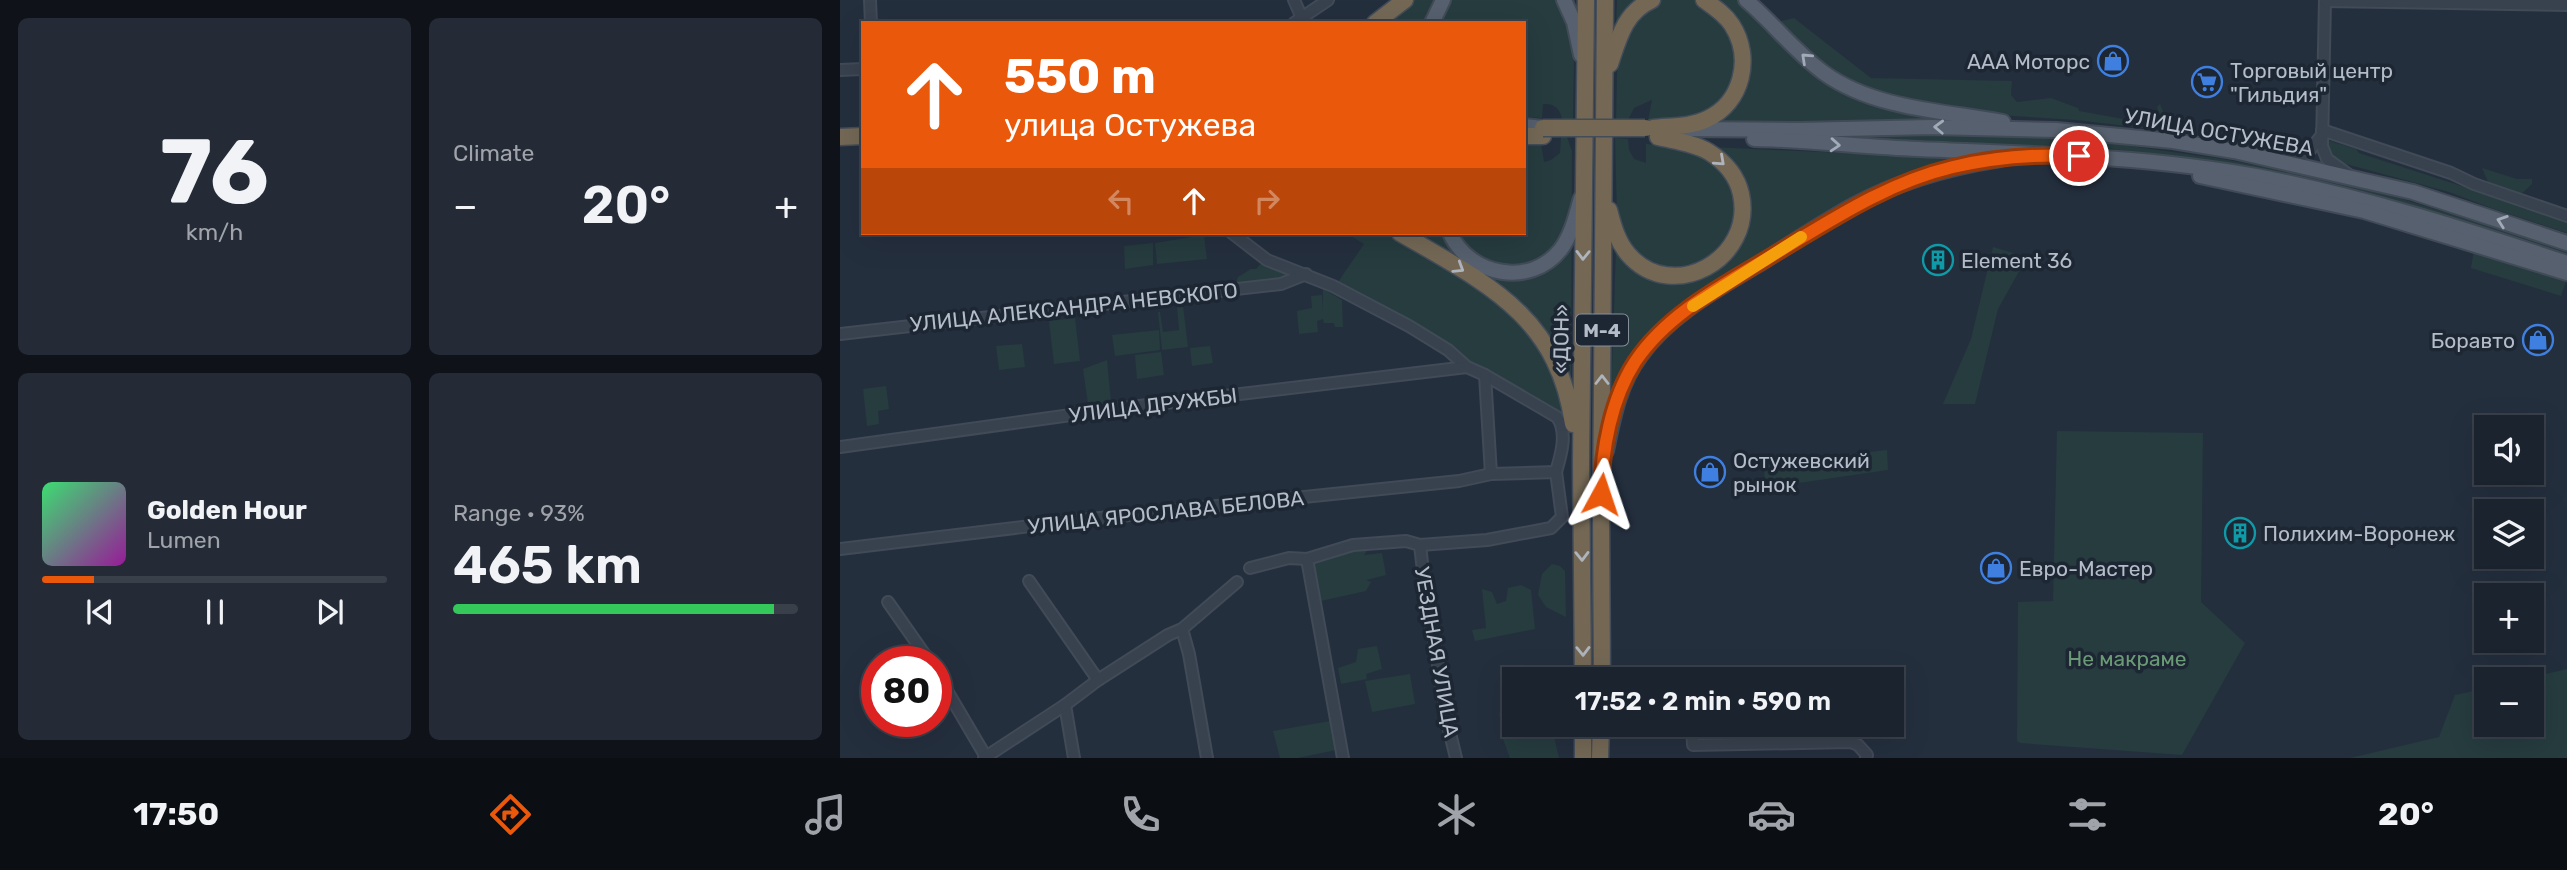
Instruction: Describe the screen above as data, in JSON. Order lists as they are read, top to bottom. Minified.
{"streets":{"highway":["М-4","«ДОН»"],"main road":["УЛИЦА ОСТУЖЕВА"],"street":["УЛИЦА АЛЕКСАНДРА НЕВСКОГО","УЛИЦА ДРУЖБЫ","УЛИЦА ЯРОСЛАВА БЕЛОВА","УЕЗДНАЯ УЛИЦА"]},"parks":["Не макраме"],"places":{"shop":["ААА Моторс","Боравто","Остужевский рынок","Евро-Мастер"],"supermarket":["Торговый центр \"Гильдия\""],"building":["Element 36","Полихим-Воронеж"]},"page":{"tile":[["76","km/h"],"Climate",["Range · 93%","465 km"]],"turn":["550 m","улица Остужева"],"heat":["−","20°","+"],"map_buttons":["+","−"],"song":["Golden Hour","Lumen"],"limit":"80","trip":"17:52 · 2 min · 590 m","tabs":["17:50","20°"]}}
